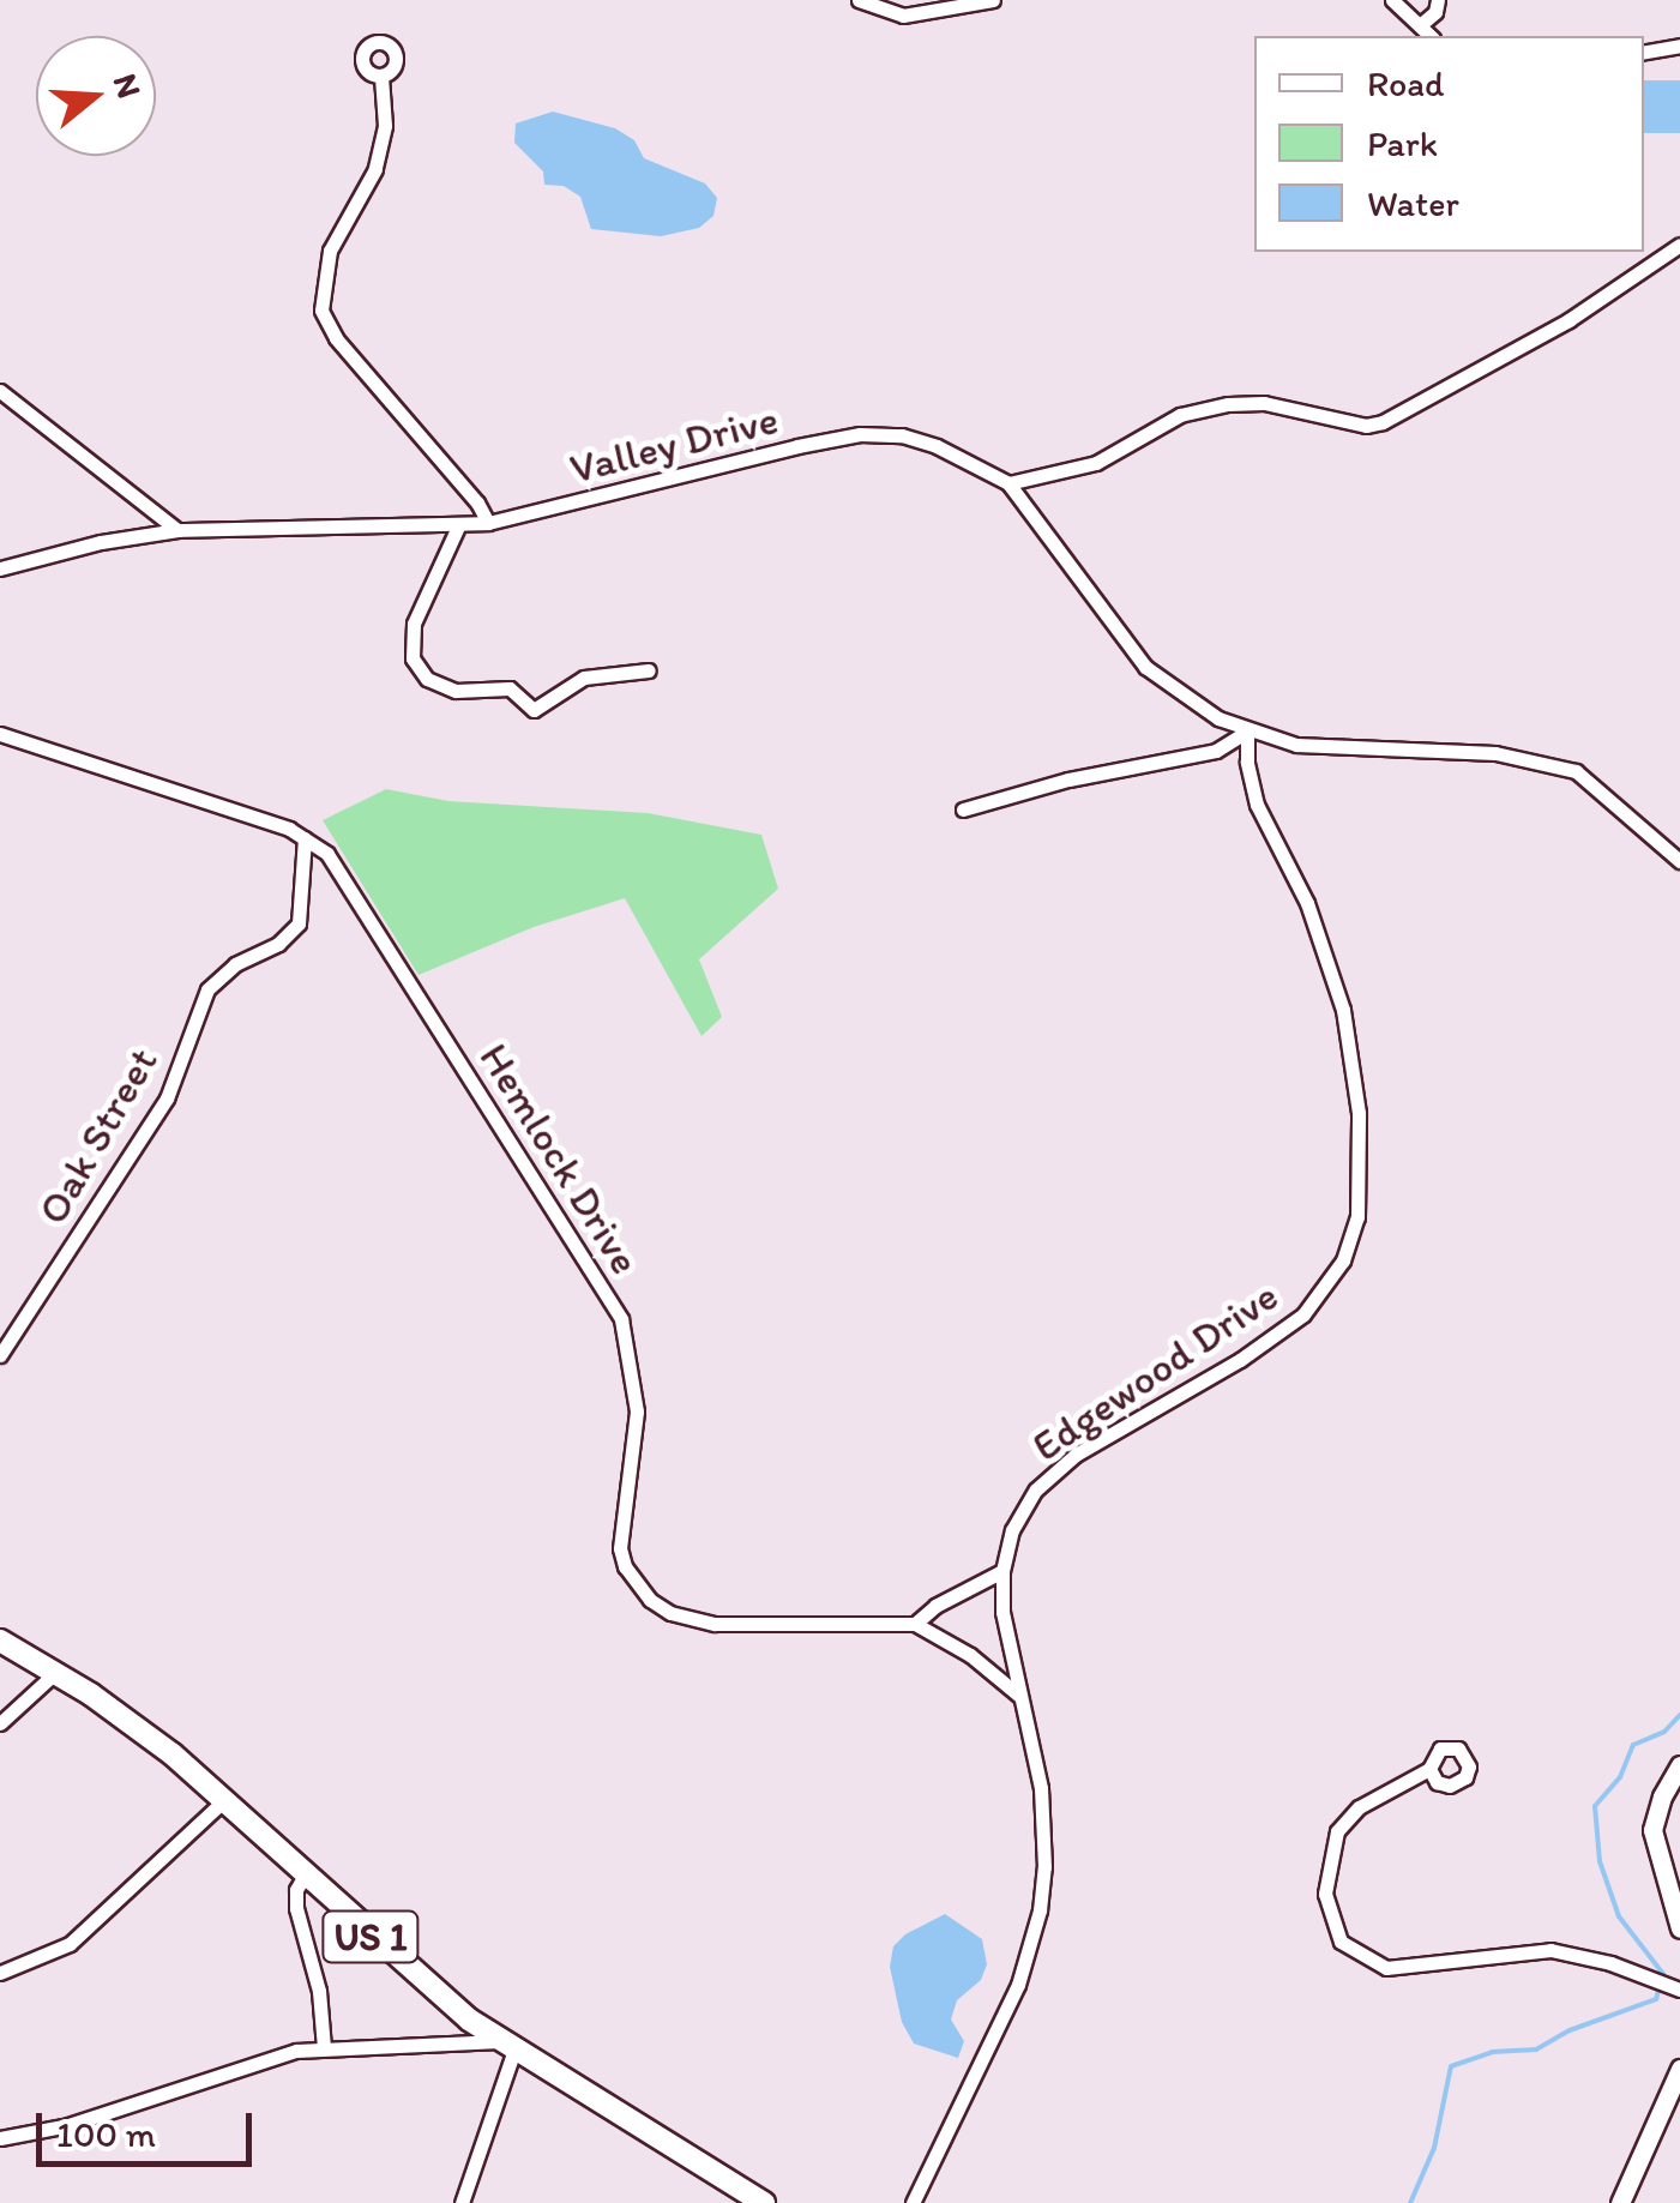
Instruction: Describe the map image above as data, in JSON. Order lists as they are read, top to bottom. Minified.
{"streets":{"main road":["US 1"],"street":["Valley Drive","Oak Street","Hemlock Drive","Edgewood Drive"]},"crossings":[["Valley Drive","Edgewood Drive"],["Oak Street","Hemlock Drive"]],"legend":["Road","Park","Water"],"scale_bar":"100 m","north":"right"}
